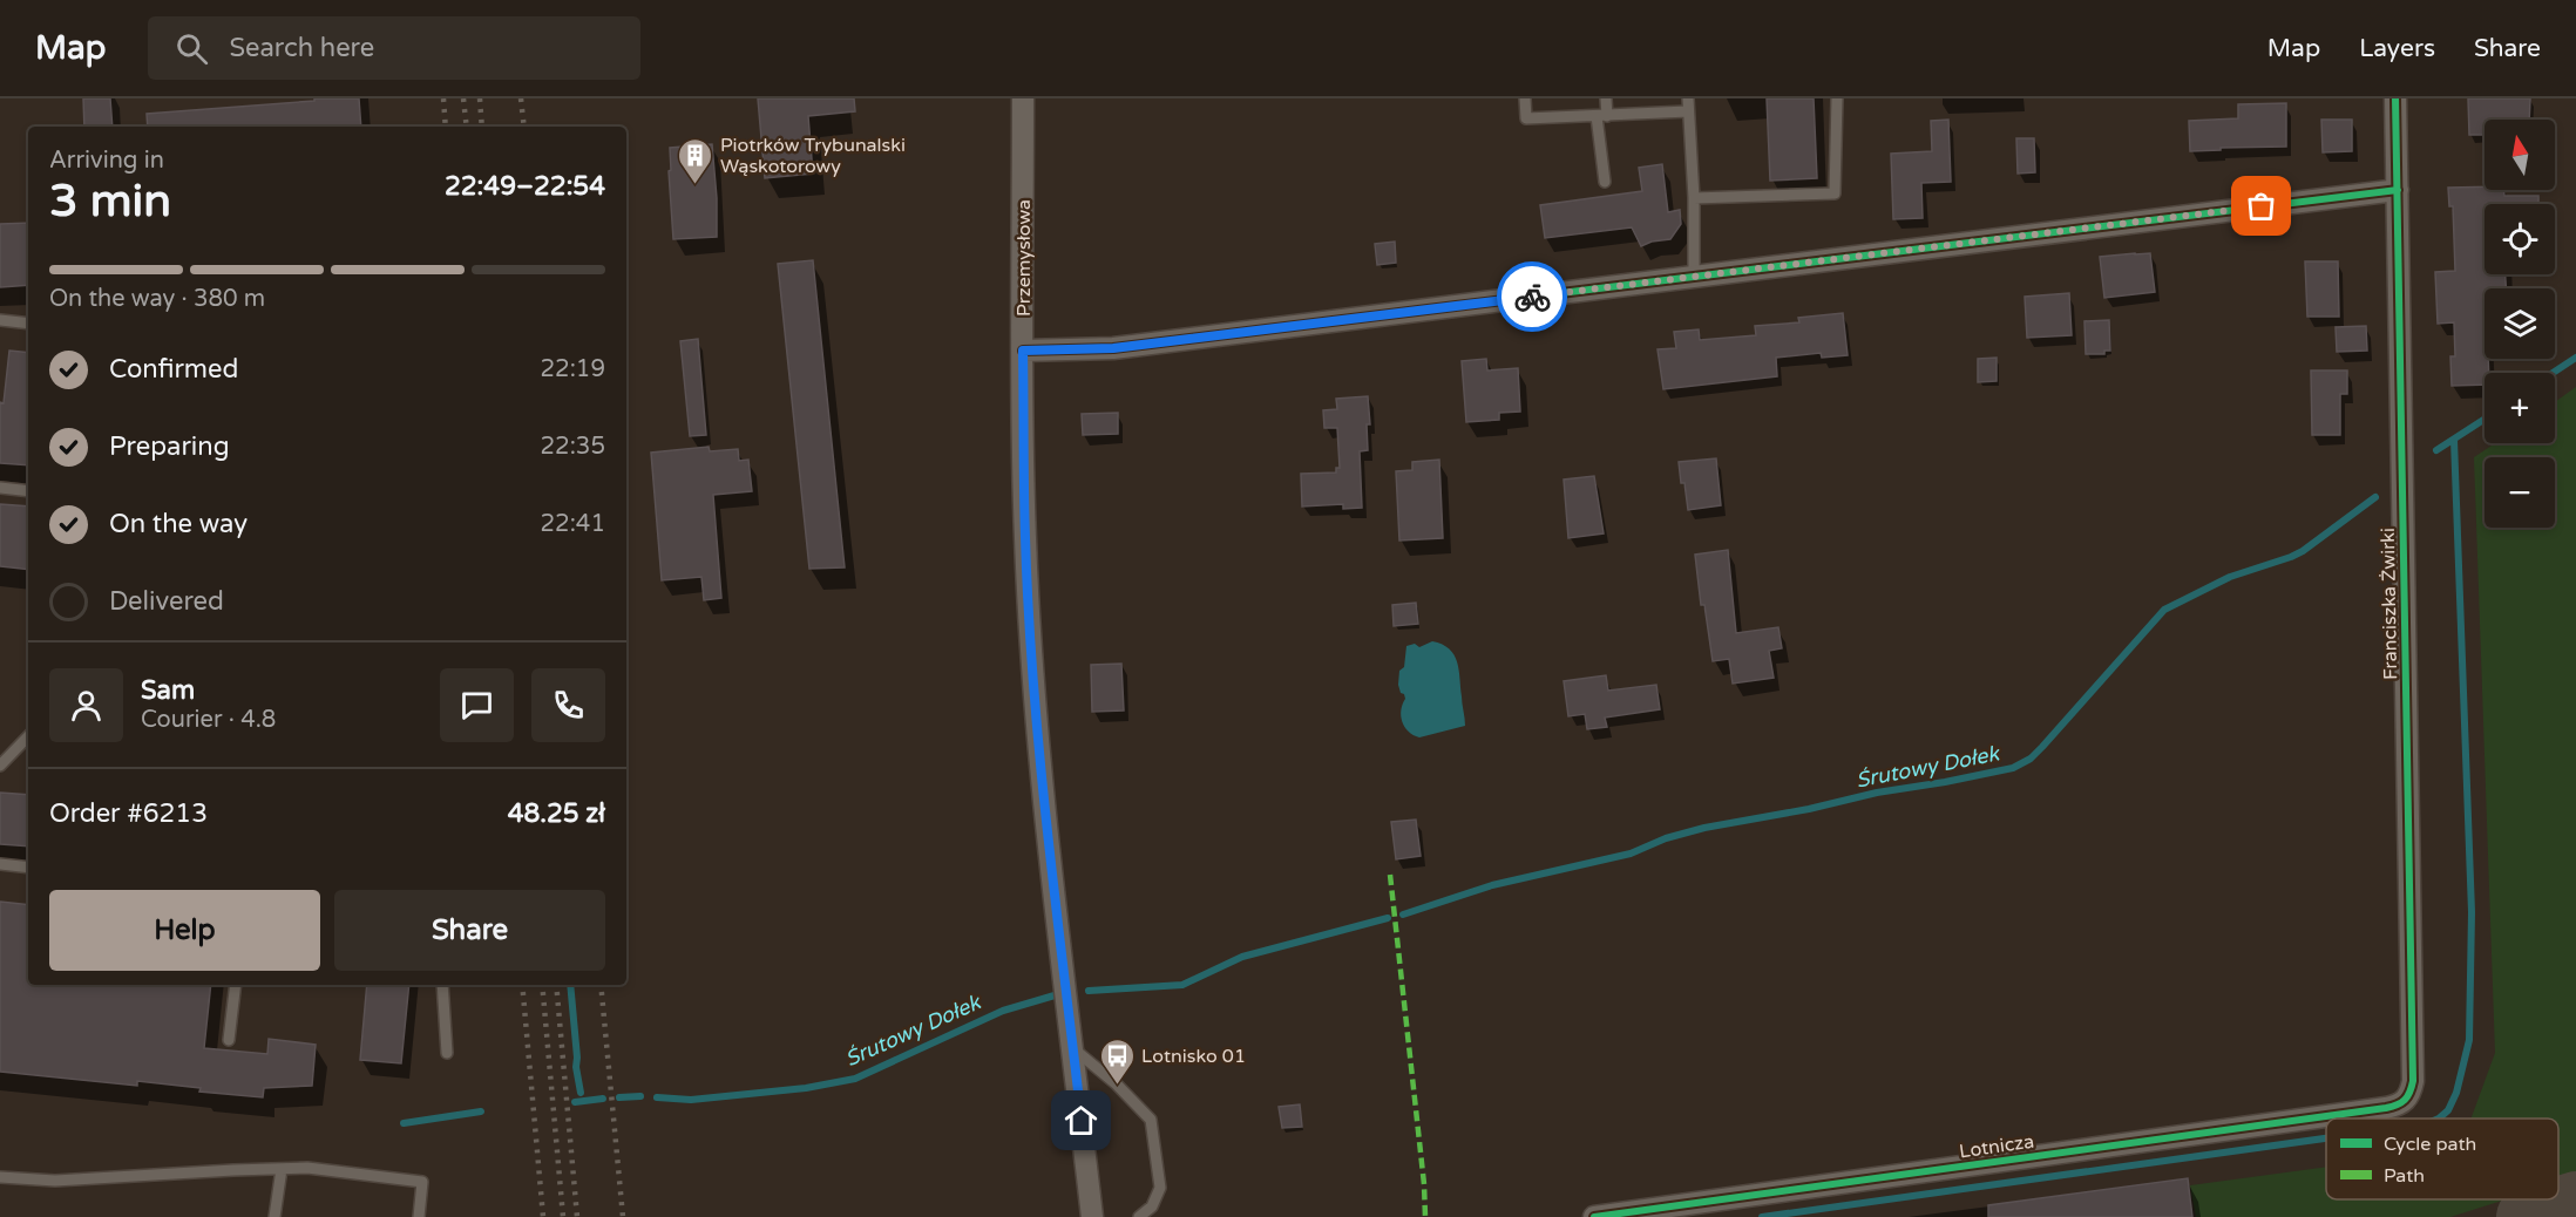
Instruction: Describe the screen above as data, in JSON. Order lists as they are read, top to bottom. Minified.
{"streets":{"street":["Przemysłowa","Franciszka Żwirki","Lotnicza"]},"crossings":[["Franciszka Żwirki","Lotnicza"]],"water":["Śrutowy Dołek"],"places":{"building":["Piotrków Trybunalski Wąskotorowy"],"bus stop":["Lotnisko 01"]},"legend":["Cycle path","Path"],"north":"top","page":{"header":"Map","search":"Search here","nav":["Map","Layers","Share"],"map_buttons":["+","−"],"heading":["3 min","Arriving in","22:49–22:54"],"panel":["Sam","Courier · 4.8","Order #6213","48.25 zł"],"bar":"On the way · 380 m","list":[["Confirmed","22:19"],["Preparing","22:35"],["On the way","22:41"],"Delivered"],"buttons":["Help","Share"]}}
